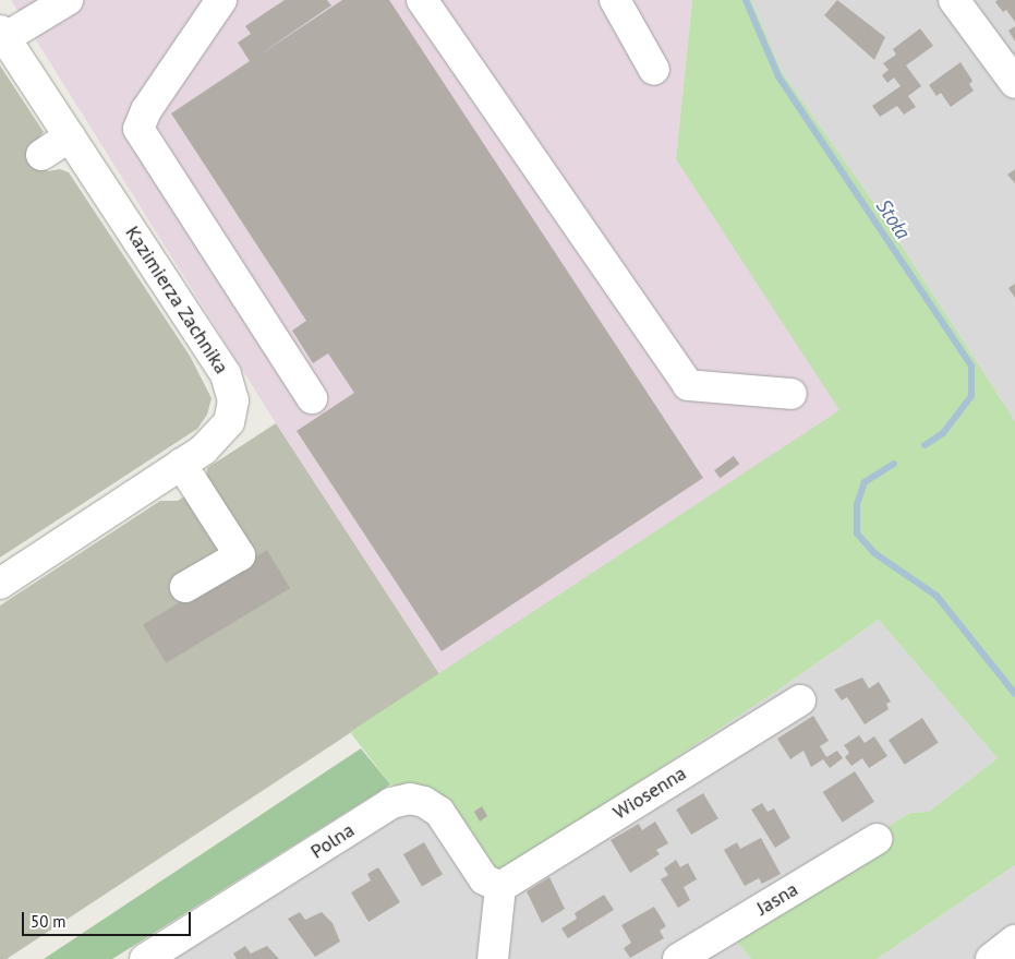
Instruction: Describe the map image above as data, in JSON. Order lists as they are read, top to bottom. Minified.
{"streets":{"street":["Kazimierza Zachnika","Wiosenna","Polna","Jasna"]},"crossings":[["Wiosenna","Polna"]],"water":["Stoła"],"scale_bar":"50 m"}
